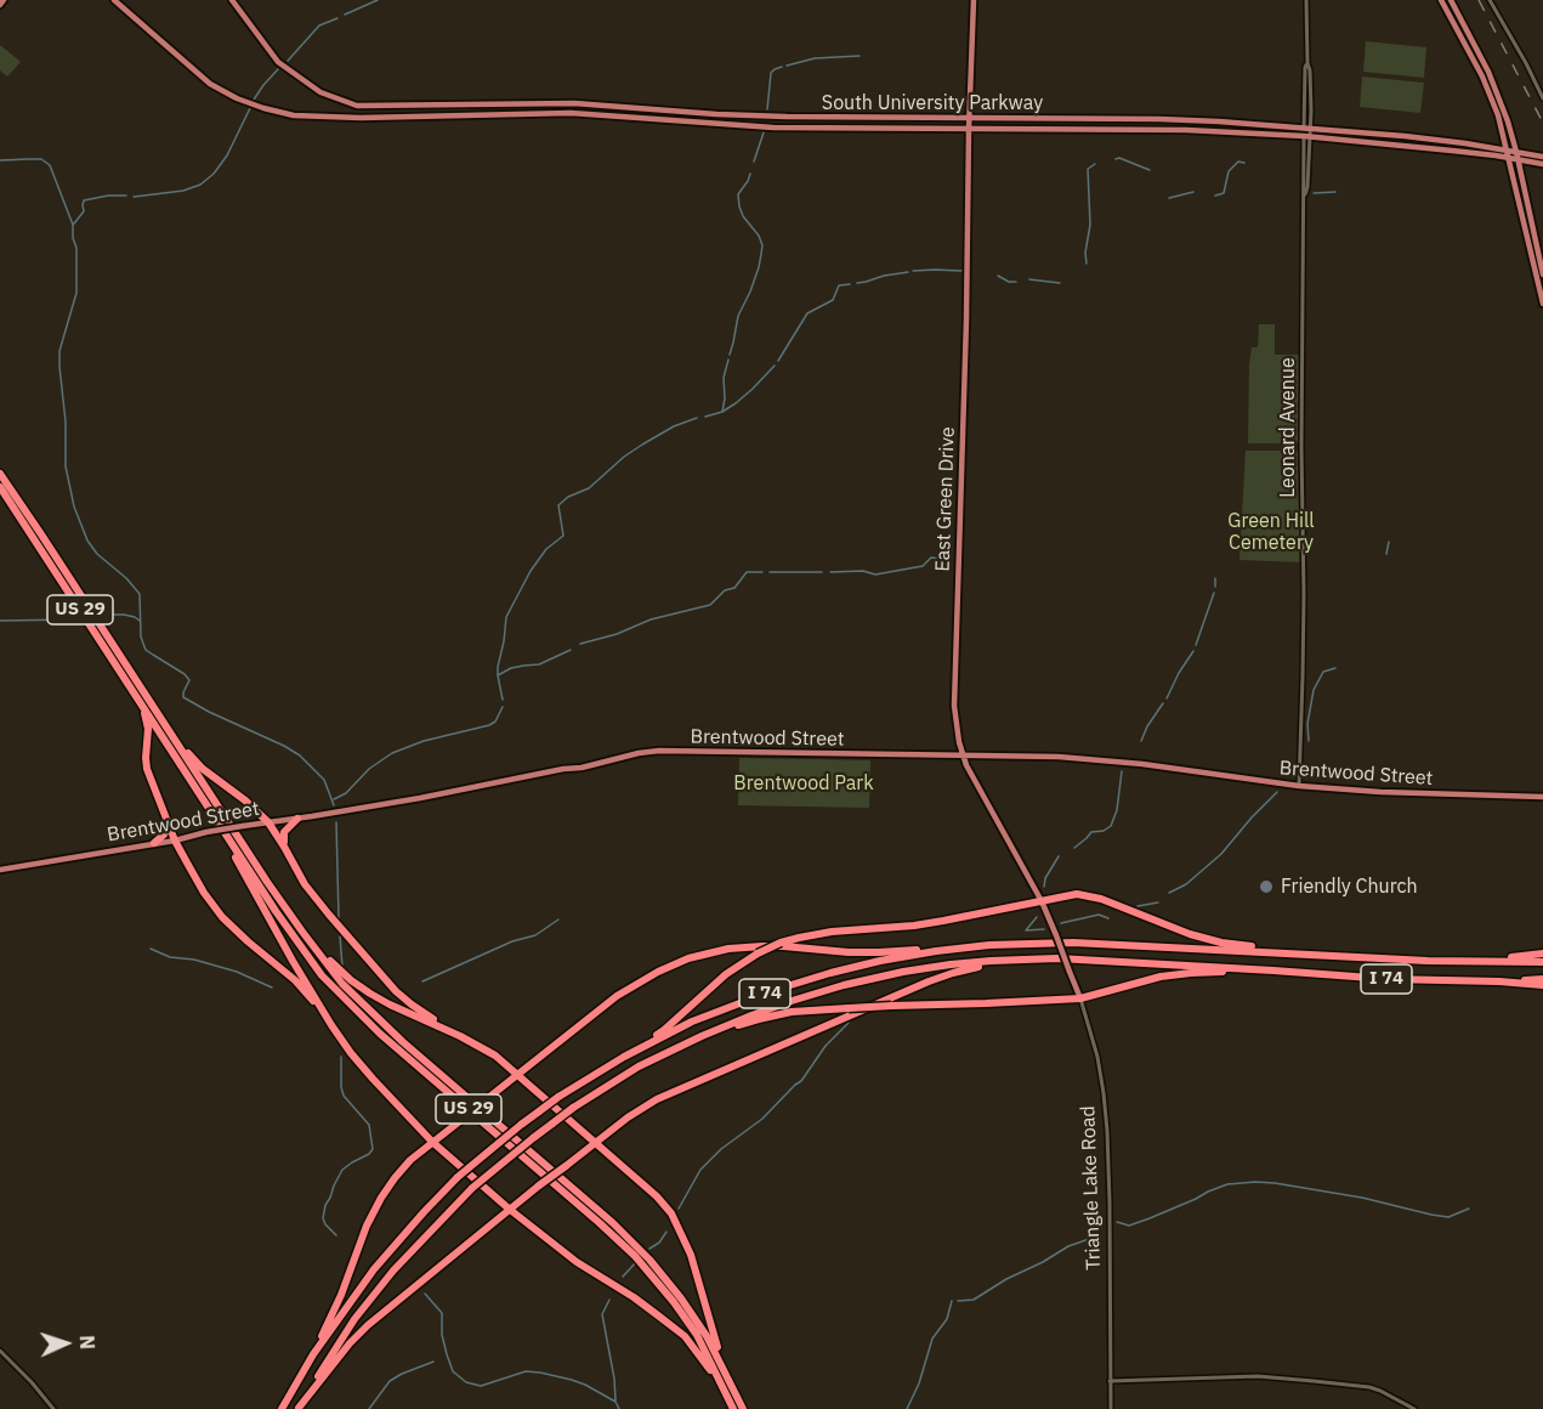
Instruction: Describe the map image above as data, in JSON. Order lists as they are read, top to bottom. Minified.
{"streets":{"highway":["US 29","I 74"],"main road":["South University Parkway","East Green Drive","Brentwood Street","Triangle Lake Road"],"street":["Leonard Avenue"]},"crossings":[["South University Parkway","Leonard Avenue"],["South University Parkway","East Green Drive"],["Leonard Avenue","Brentwood Street"],["East Green Drive","Brentwood Street"],["East Green Drive","Triangle Lake Road"]],"parks":["Green Hill Cemetery","Brentwood Park"],"places":["Friendly Church"],"north":"right"}
